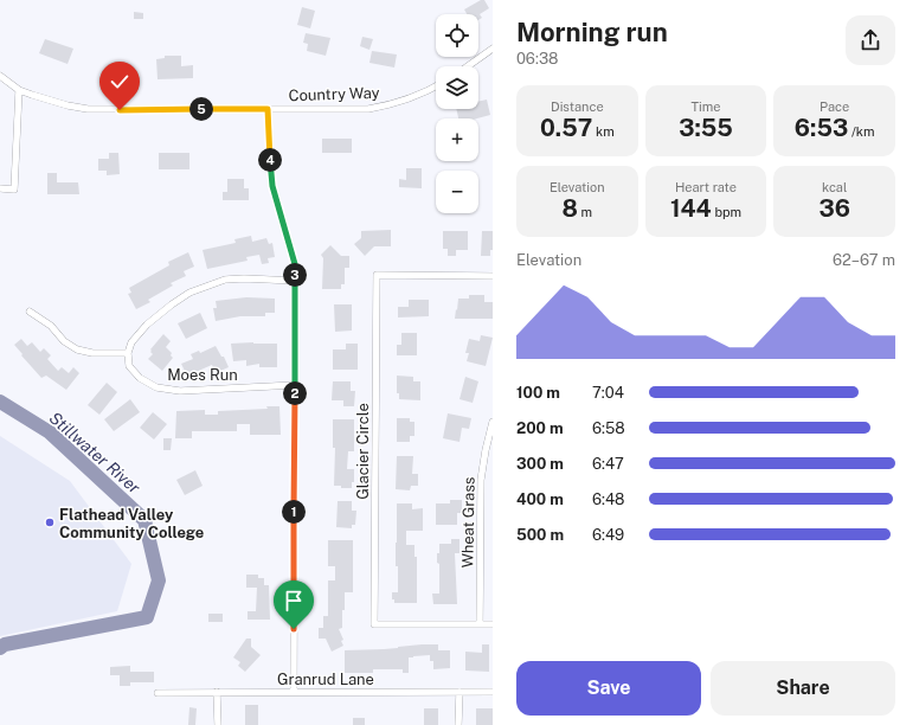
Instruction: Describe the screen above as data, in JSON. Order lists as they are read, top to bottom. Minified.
{"streets":{"street":["Country Way","Moes Run","Glacier Circle","Wheat Grass","Granrud Lane"]},"crossings":[["Glacier Circle","Wheat Grass"]],"water":["Stillwater River"],"places":["Flathead Valley Community College"],"page":{"heading":["Morning run","06:38"],"map_buttons":["+","−"],"stats":[["Distance","0.57 km"],["Time","3:55"],["Pace","6:53 /km"],["Elevation","8 m"],["Heart rate","144 bpm"],["kcal","36"]],"pins":["5","4","3","2","1"],"chart":["Elevation","62–67 m"],"list":[{"name":"100 m","note":"7:04"},{"name":"200 m","note":"6:58"},{"name":"300 m","note":"6:47"},{"name":"400 m","note":"6:48"},{"name":"500 m","note":"6:49"}],"buttons":["Save","Share"]}}
